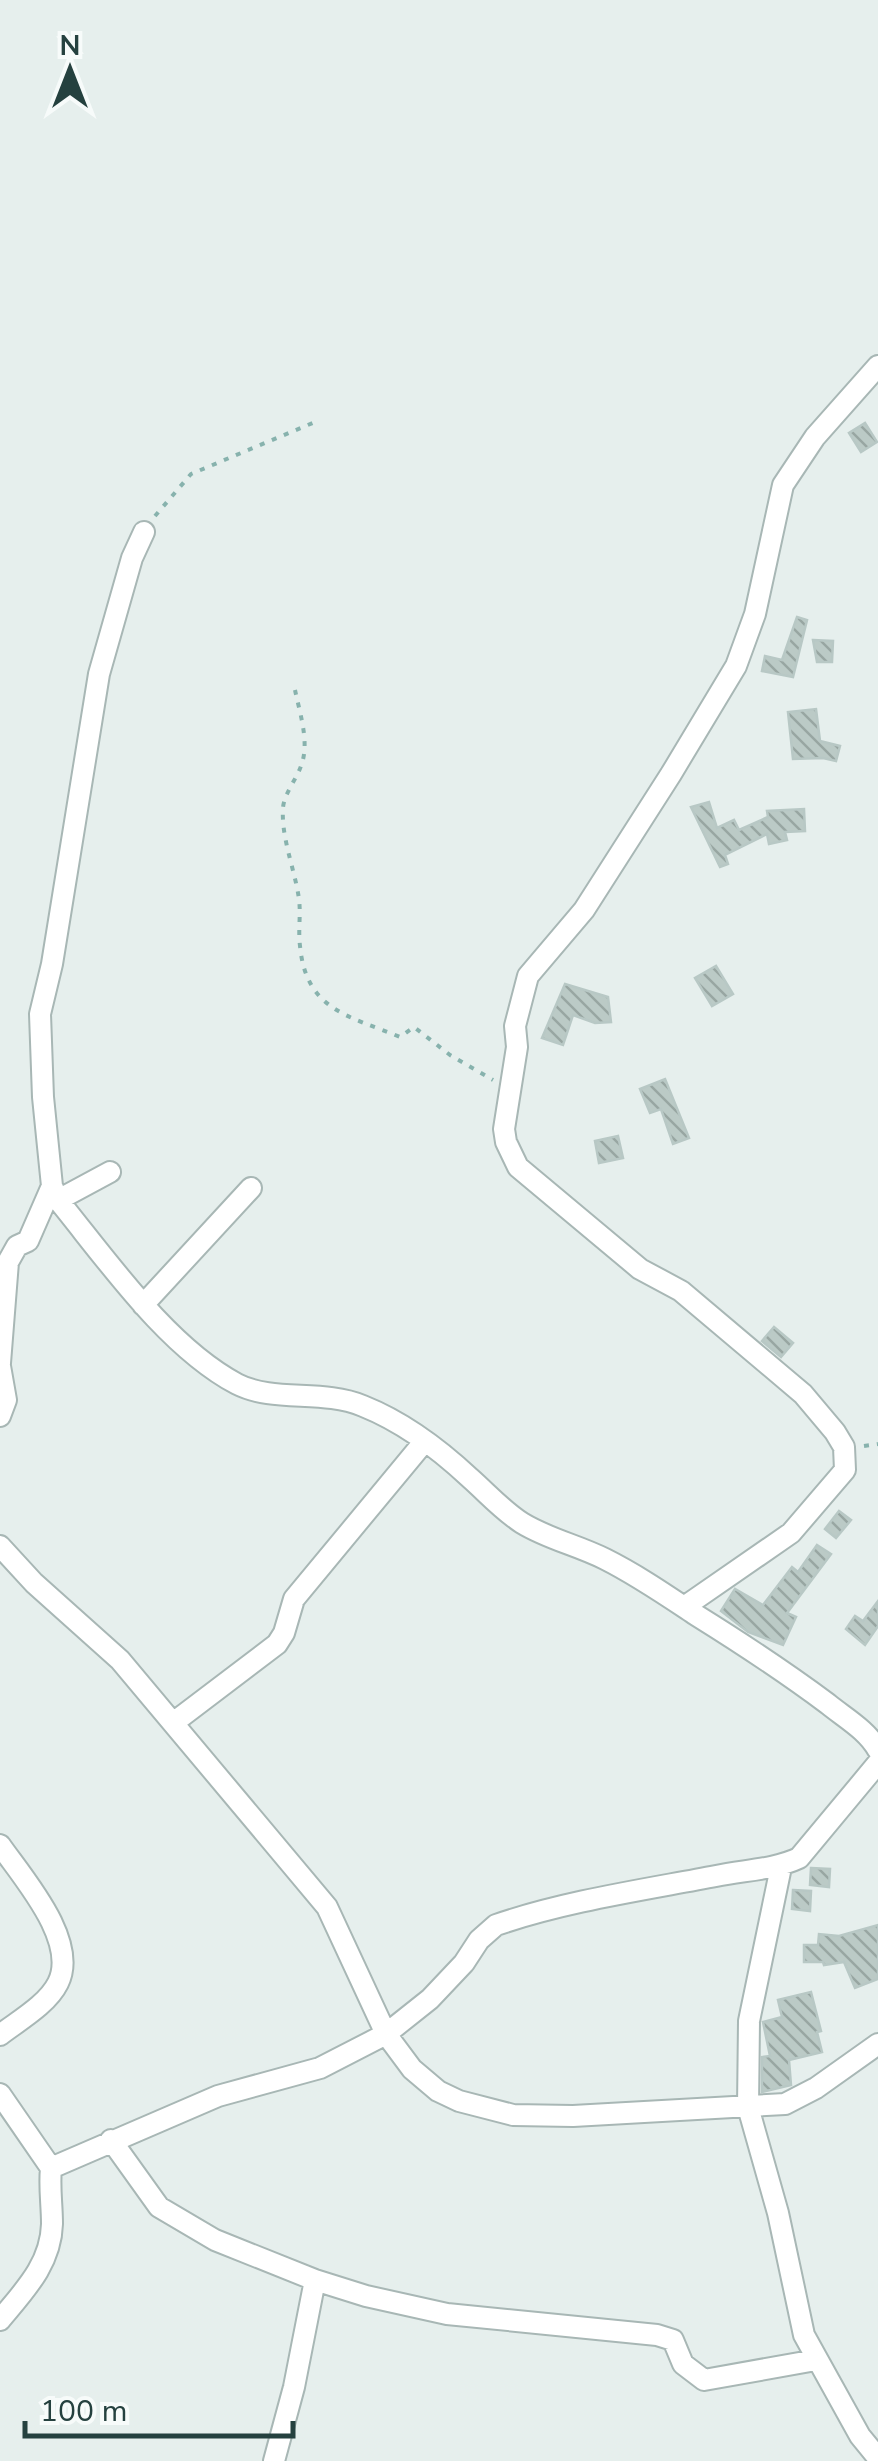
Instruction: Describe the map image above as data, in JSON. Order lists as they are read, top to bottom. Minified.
{"scale_bar":"100 m","north":"top"}
